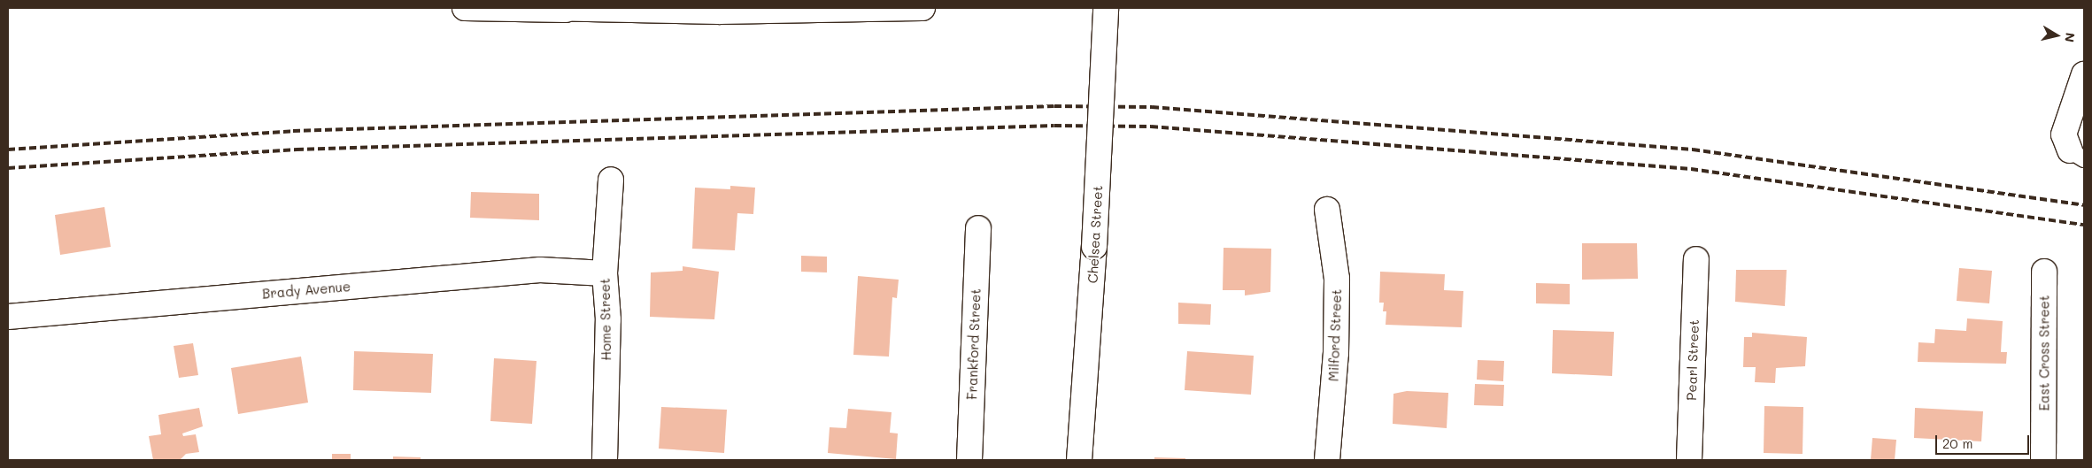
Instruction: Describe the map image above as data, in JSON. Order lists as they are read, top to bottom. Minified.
{"streets":{"main road":["Chelsea Street","Brady Avenue","Home Street","Milford Street","Frankford Street","East Cross Street","Pearl Street"]},"crossings":[["Brady Avenue","Home Street"]],"scale_bar":"20 m","north":"right"}
